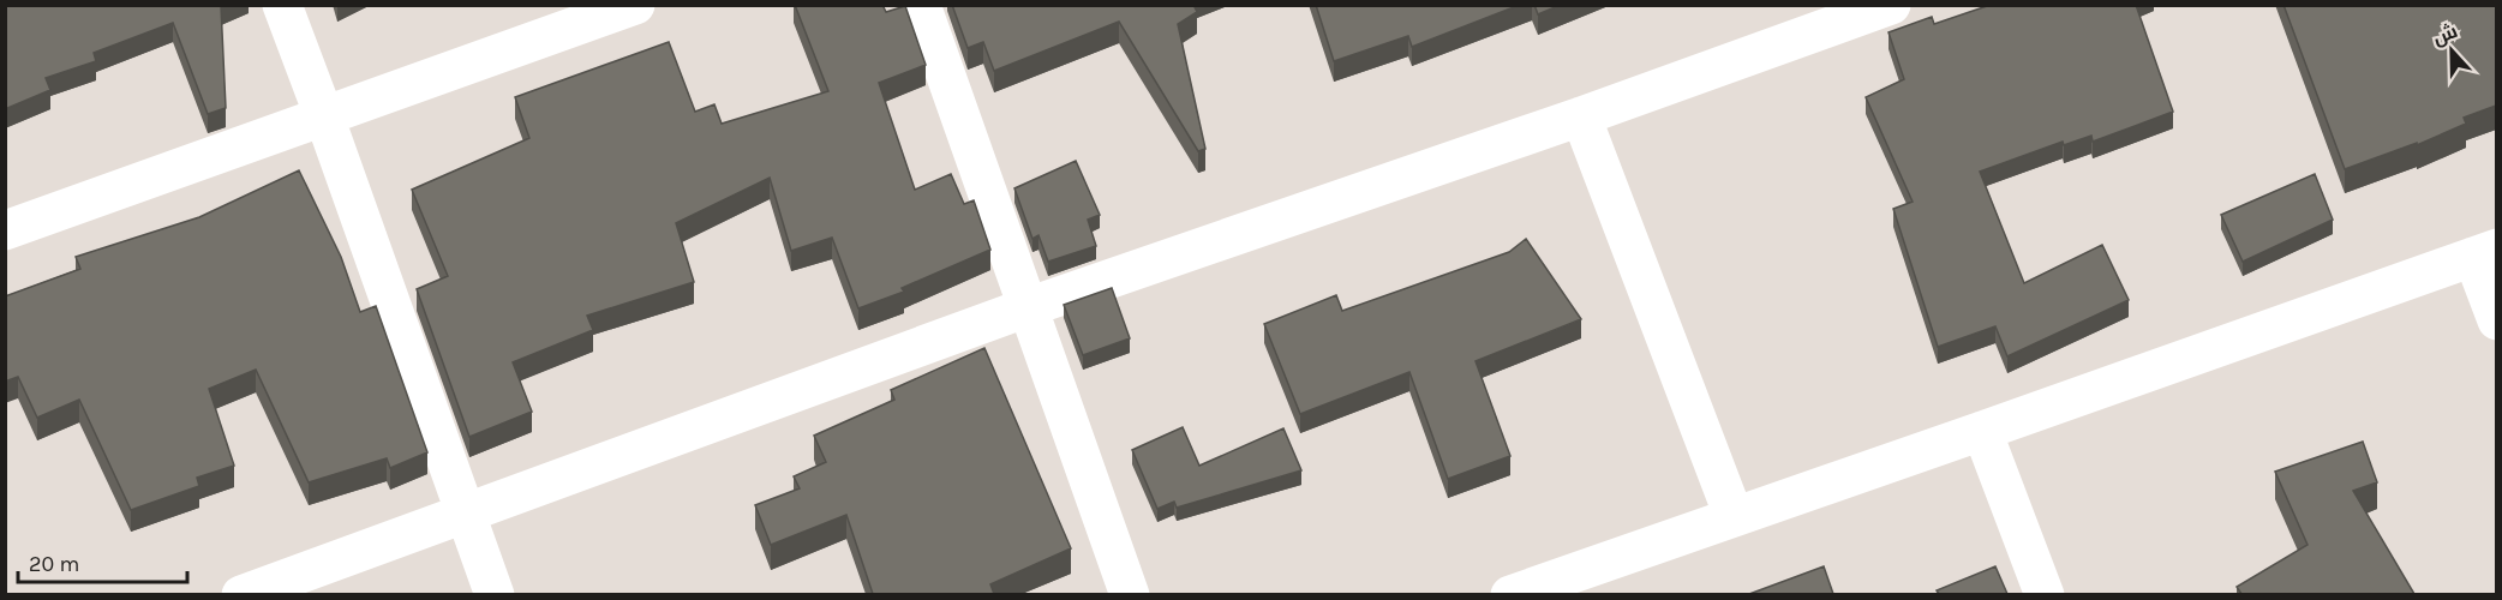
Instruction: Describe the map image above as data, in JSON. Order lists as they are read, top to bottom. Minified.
{"scale_bar":"20 m","north":"top"}
